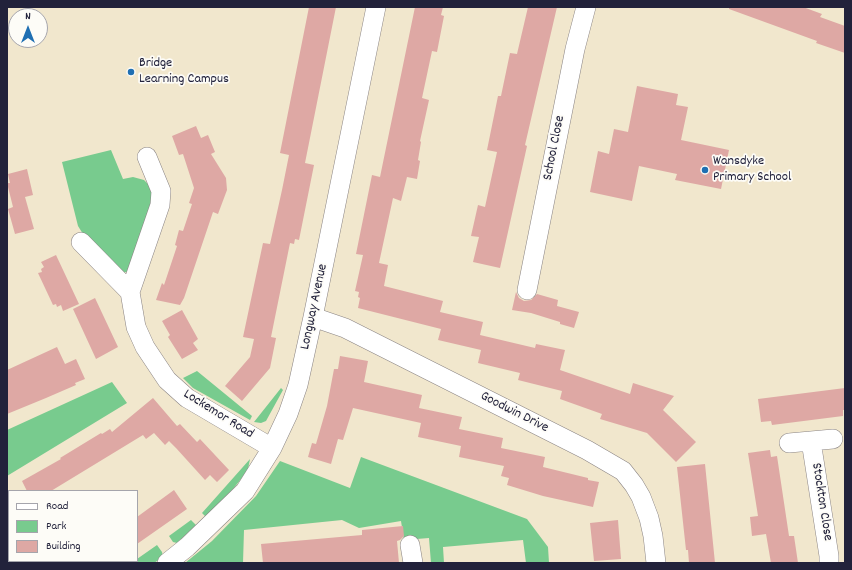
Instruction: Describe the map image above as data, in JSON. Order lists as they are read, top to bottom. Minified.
{"streets":{"street":["School Close","Longway Avenue","Goodwin Drive","Lockemor Road","Stockton Close"]},"crossings":[["Longway Avenue","Goodwin Drive"],["Longway Avenue","Lockemor Road"]],"places":["Bridge Learning Campus","Wansdyke Primary School"],"legend":["Road","Park","Building"],"north":"top"}
